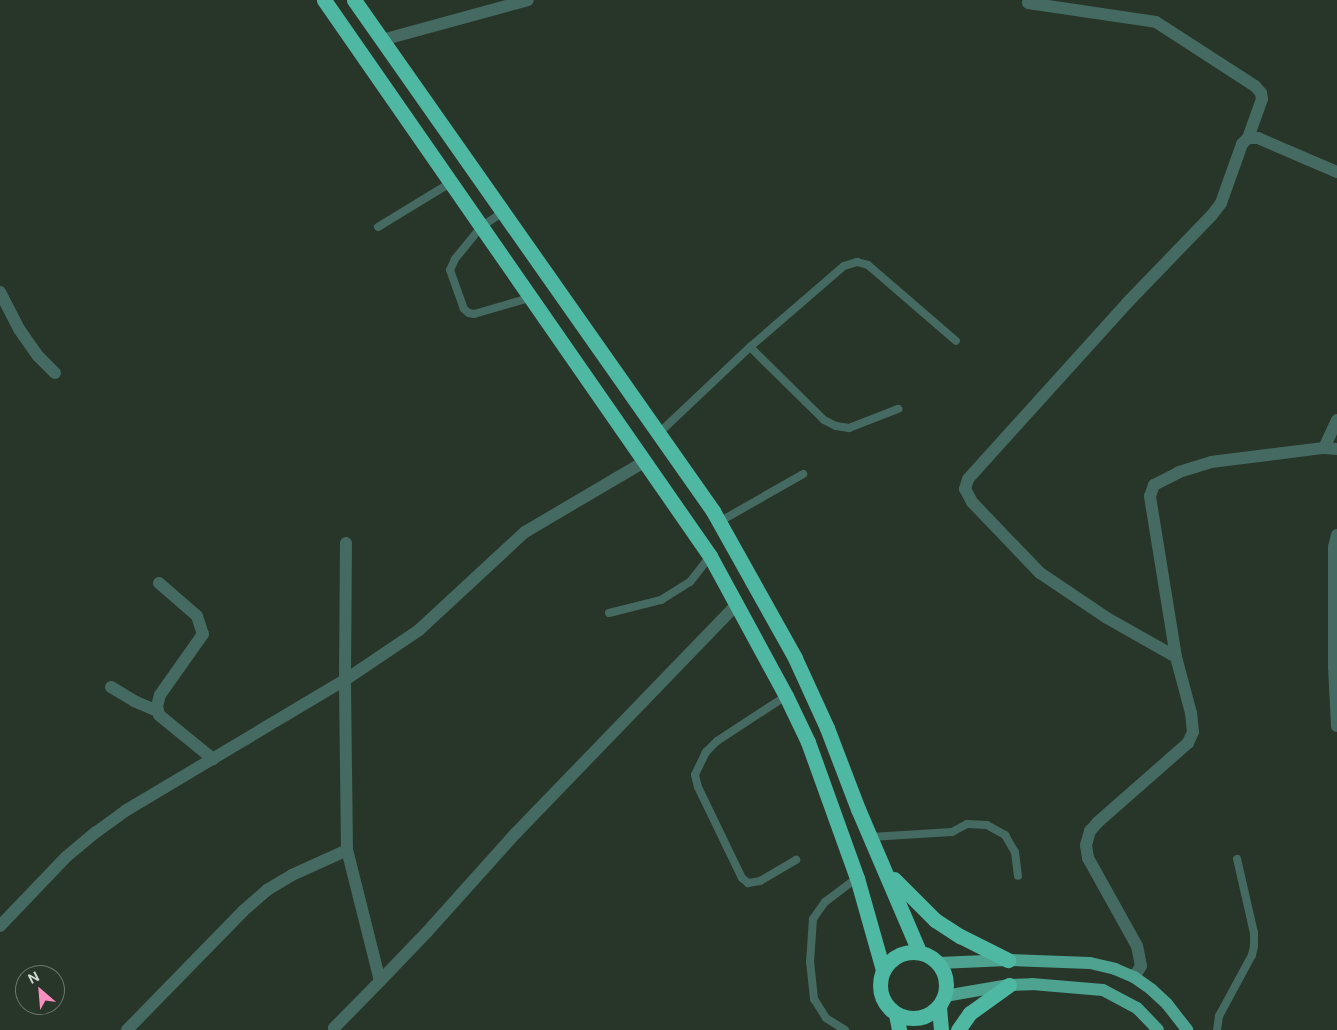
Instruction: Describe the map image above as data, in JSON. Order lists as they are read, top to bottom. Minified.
{"north":"top left"}
